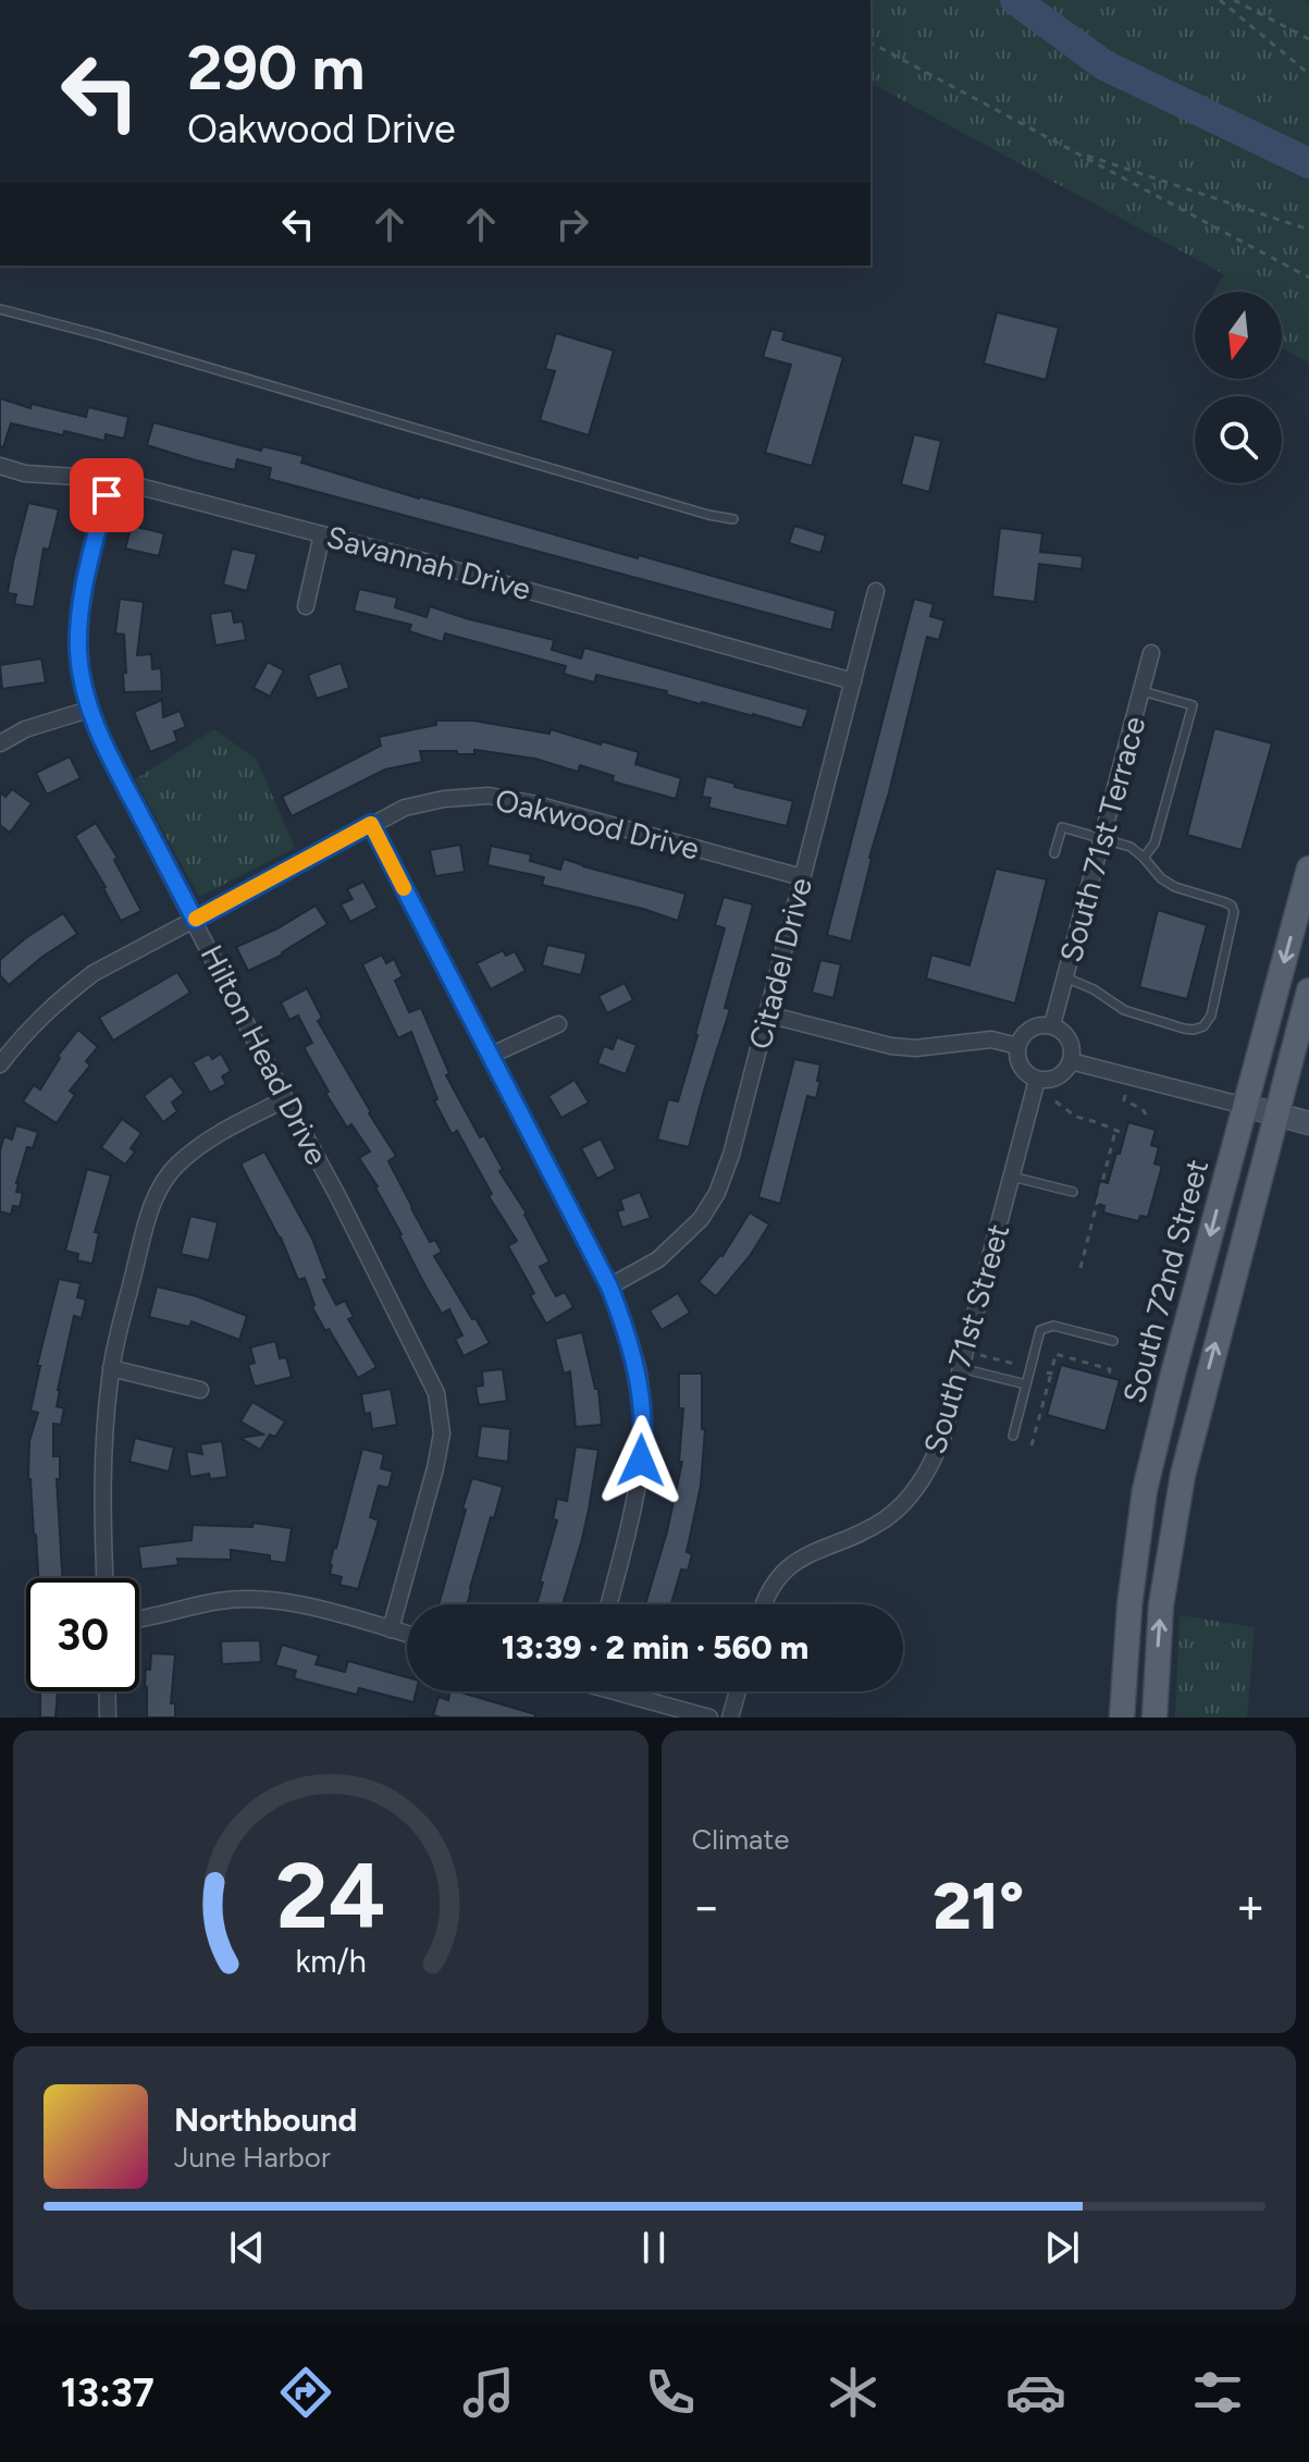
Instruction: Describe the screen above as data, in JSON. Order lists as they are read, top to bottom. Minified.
{"streets":{"main road":["South 72nd Street"],"street":["Savannah Drive","Oakwood Drive","South 71st Terrace","Citadel Drive","Hilton Head Drive","South 71st Street"]},"crossings":[["Savannah Drive","Citadel Drive"],["Savannah Drive","Hilton Head Drive"],["Oakwood Drive","Citadel Drive"],["Oakwood Drive","Hilton Head Drive"],["South 71st Terrace","South 71st Street"]],"north":"bottom","page":{"turn":["290 m","Oakwood Drive"],"limit":"30","trip":"13:39 · 2 min · 560 m","tile":"Climate","heat":["−","21°","+"],"song":["Northbound","June Harbor"],"tabs":"13:37","gauge":["24","km/h"]}}
